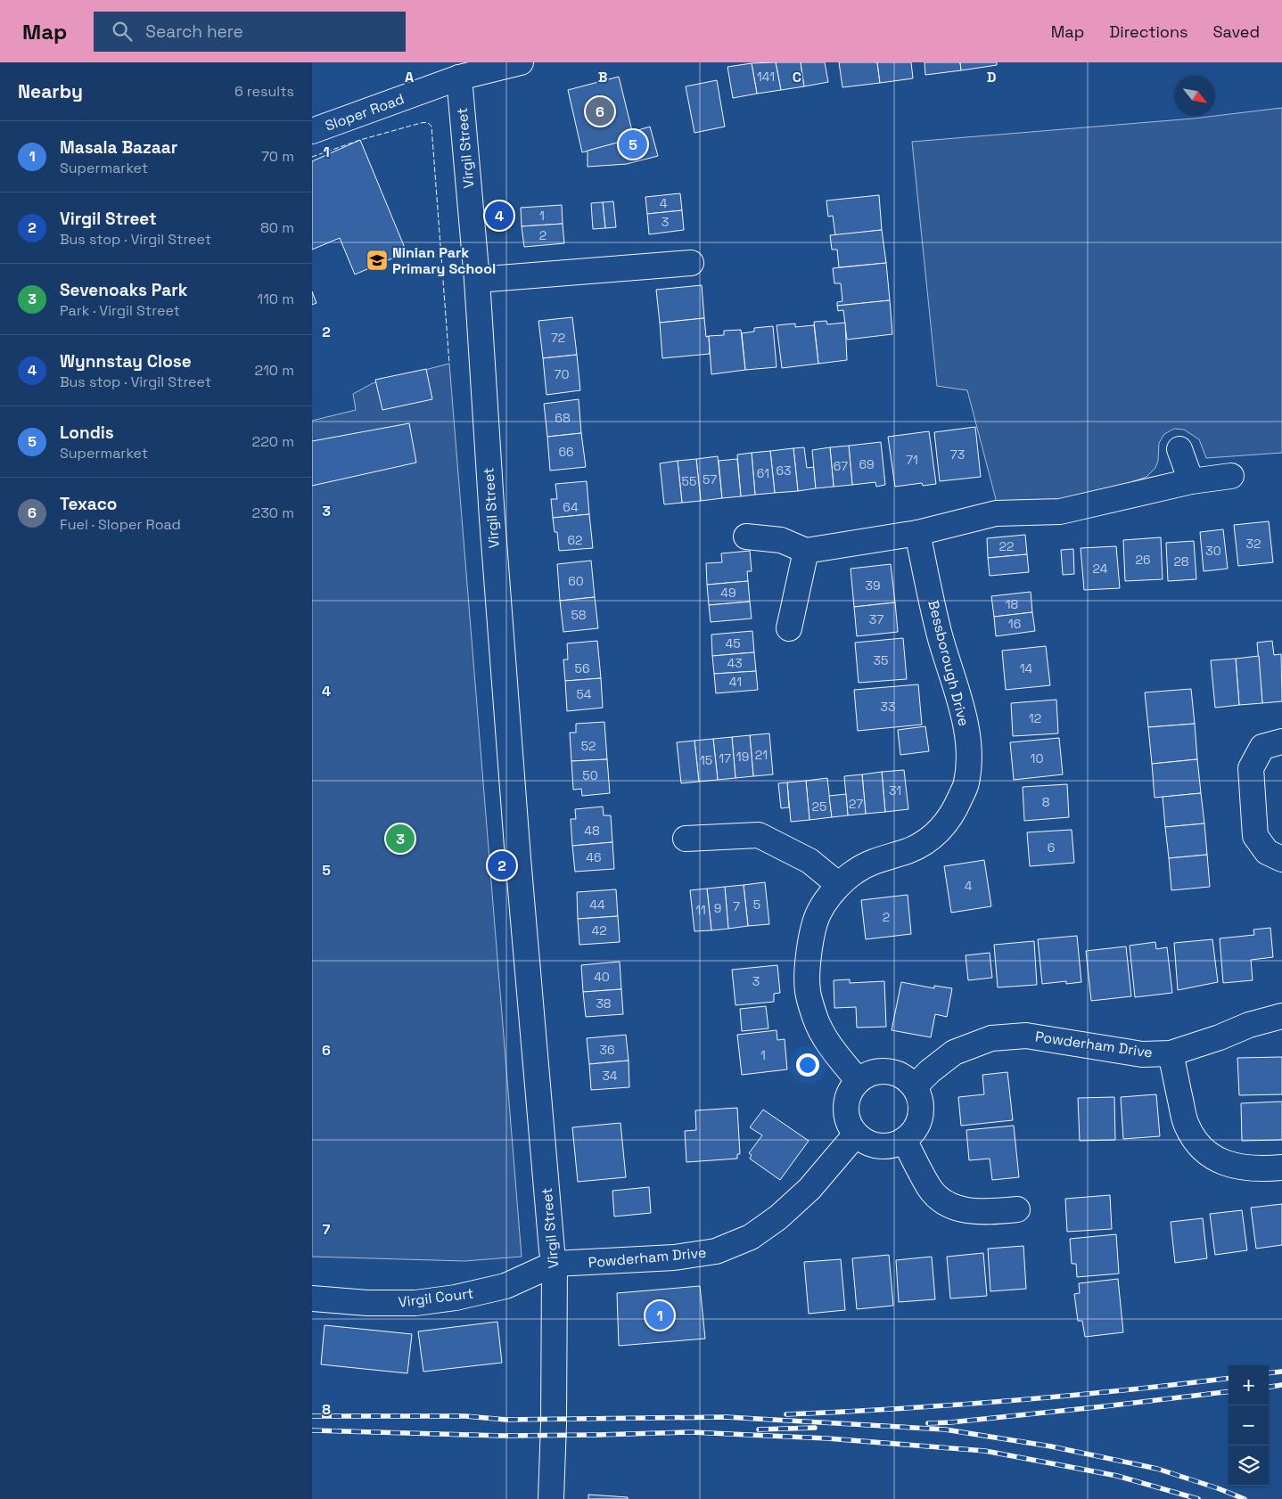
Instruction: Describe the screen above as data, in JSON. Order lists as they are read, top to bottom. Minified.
{"streets":{"street":["Sloper Road","Virgil Street","Bessborough Drive","Powderham Drive","Virgil Court"]},"crossings":[["Sloper Road","Virgil Street"],["Virgil Street","Powderham Drive"],["Virgil Street","Virgil Court"],["Bessborough Drive","Powderham Drive"],["Powderham Drive","Virgil Court"]],"places":{"school or university":["Ninian Park Primary School"]},"house_numbers":["141","4","1","3","2","72","70","68","66","73","71","69","67","63","61","57","55","64","62","32","22","30","26","28","24","60","39","49","18","58","37","16","45","35","43","56","14","41","54","33","12","52","21","19","17","10","15","50","31","8","27","25","48","6","46","4","44","5","7","9","11","2","42","40","3","38","36","1","34"],"north":"bottom right","page":{"header":"Map","search":"Search here","nav":["Map","Directions","Saved"],"heading":["Nearby","6 results"],"pins":["6","5","4","3","2","1"],"list":[{"mark":"1","name":"Masala Bazaar","note":"Supermarket","value":"70 m"},{"mark":"2","name":"Virgil Street","note":"Bus stop · Virgil Street","value":"80 m"},{"mark":"3","name":"Sevenoaks Park","note":"Park · Virgil Street","value":"110 m"},{"mark":"4","name":"Wynnstay Close","note":"Bus stop · Virgil Street","value":"210 m"},{"mark":"5","name":"Londis","note":"Supermarket","value":"220 m"},{"mark":"6","name":"Texaco","note":"Fuel · Sloper Road","value":"230 m"}],"map_buttons":["+","−"]},"grid":{"columns":["A","B","C","D"],"rows":["1","2","3","4","5","6","7","8"]}}
